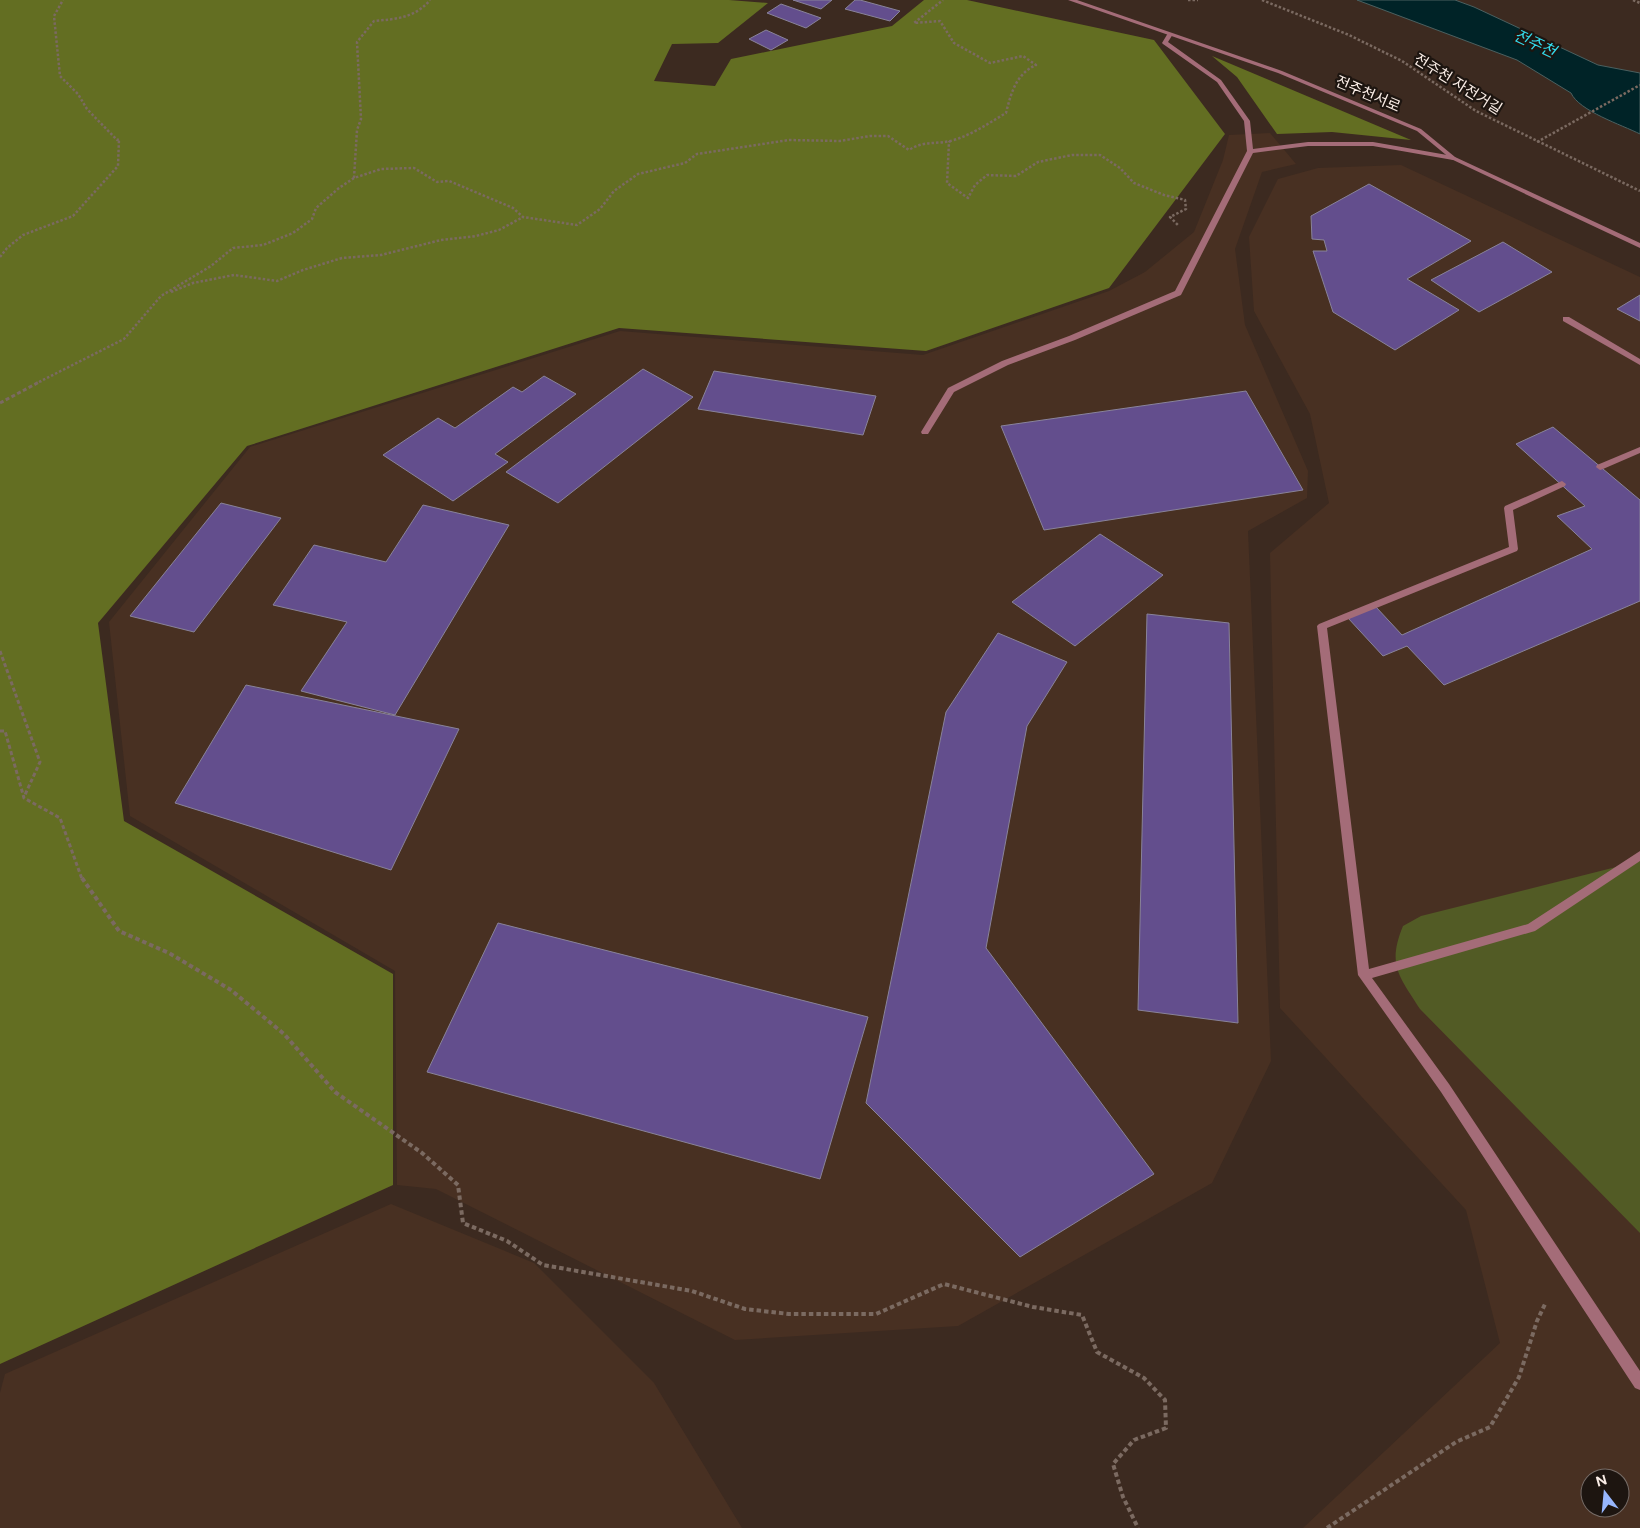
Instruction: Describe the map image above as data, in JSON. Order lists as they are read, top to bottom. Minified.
{"streets":{"street":["전주천서로"],"path":["전주천 자전거길"]},"water":["전주천"],"north":"top"}
